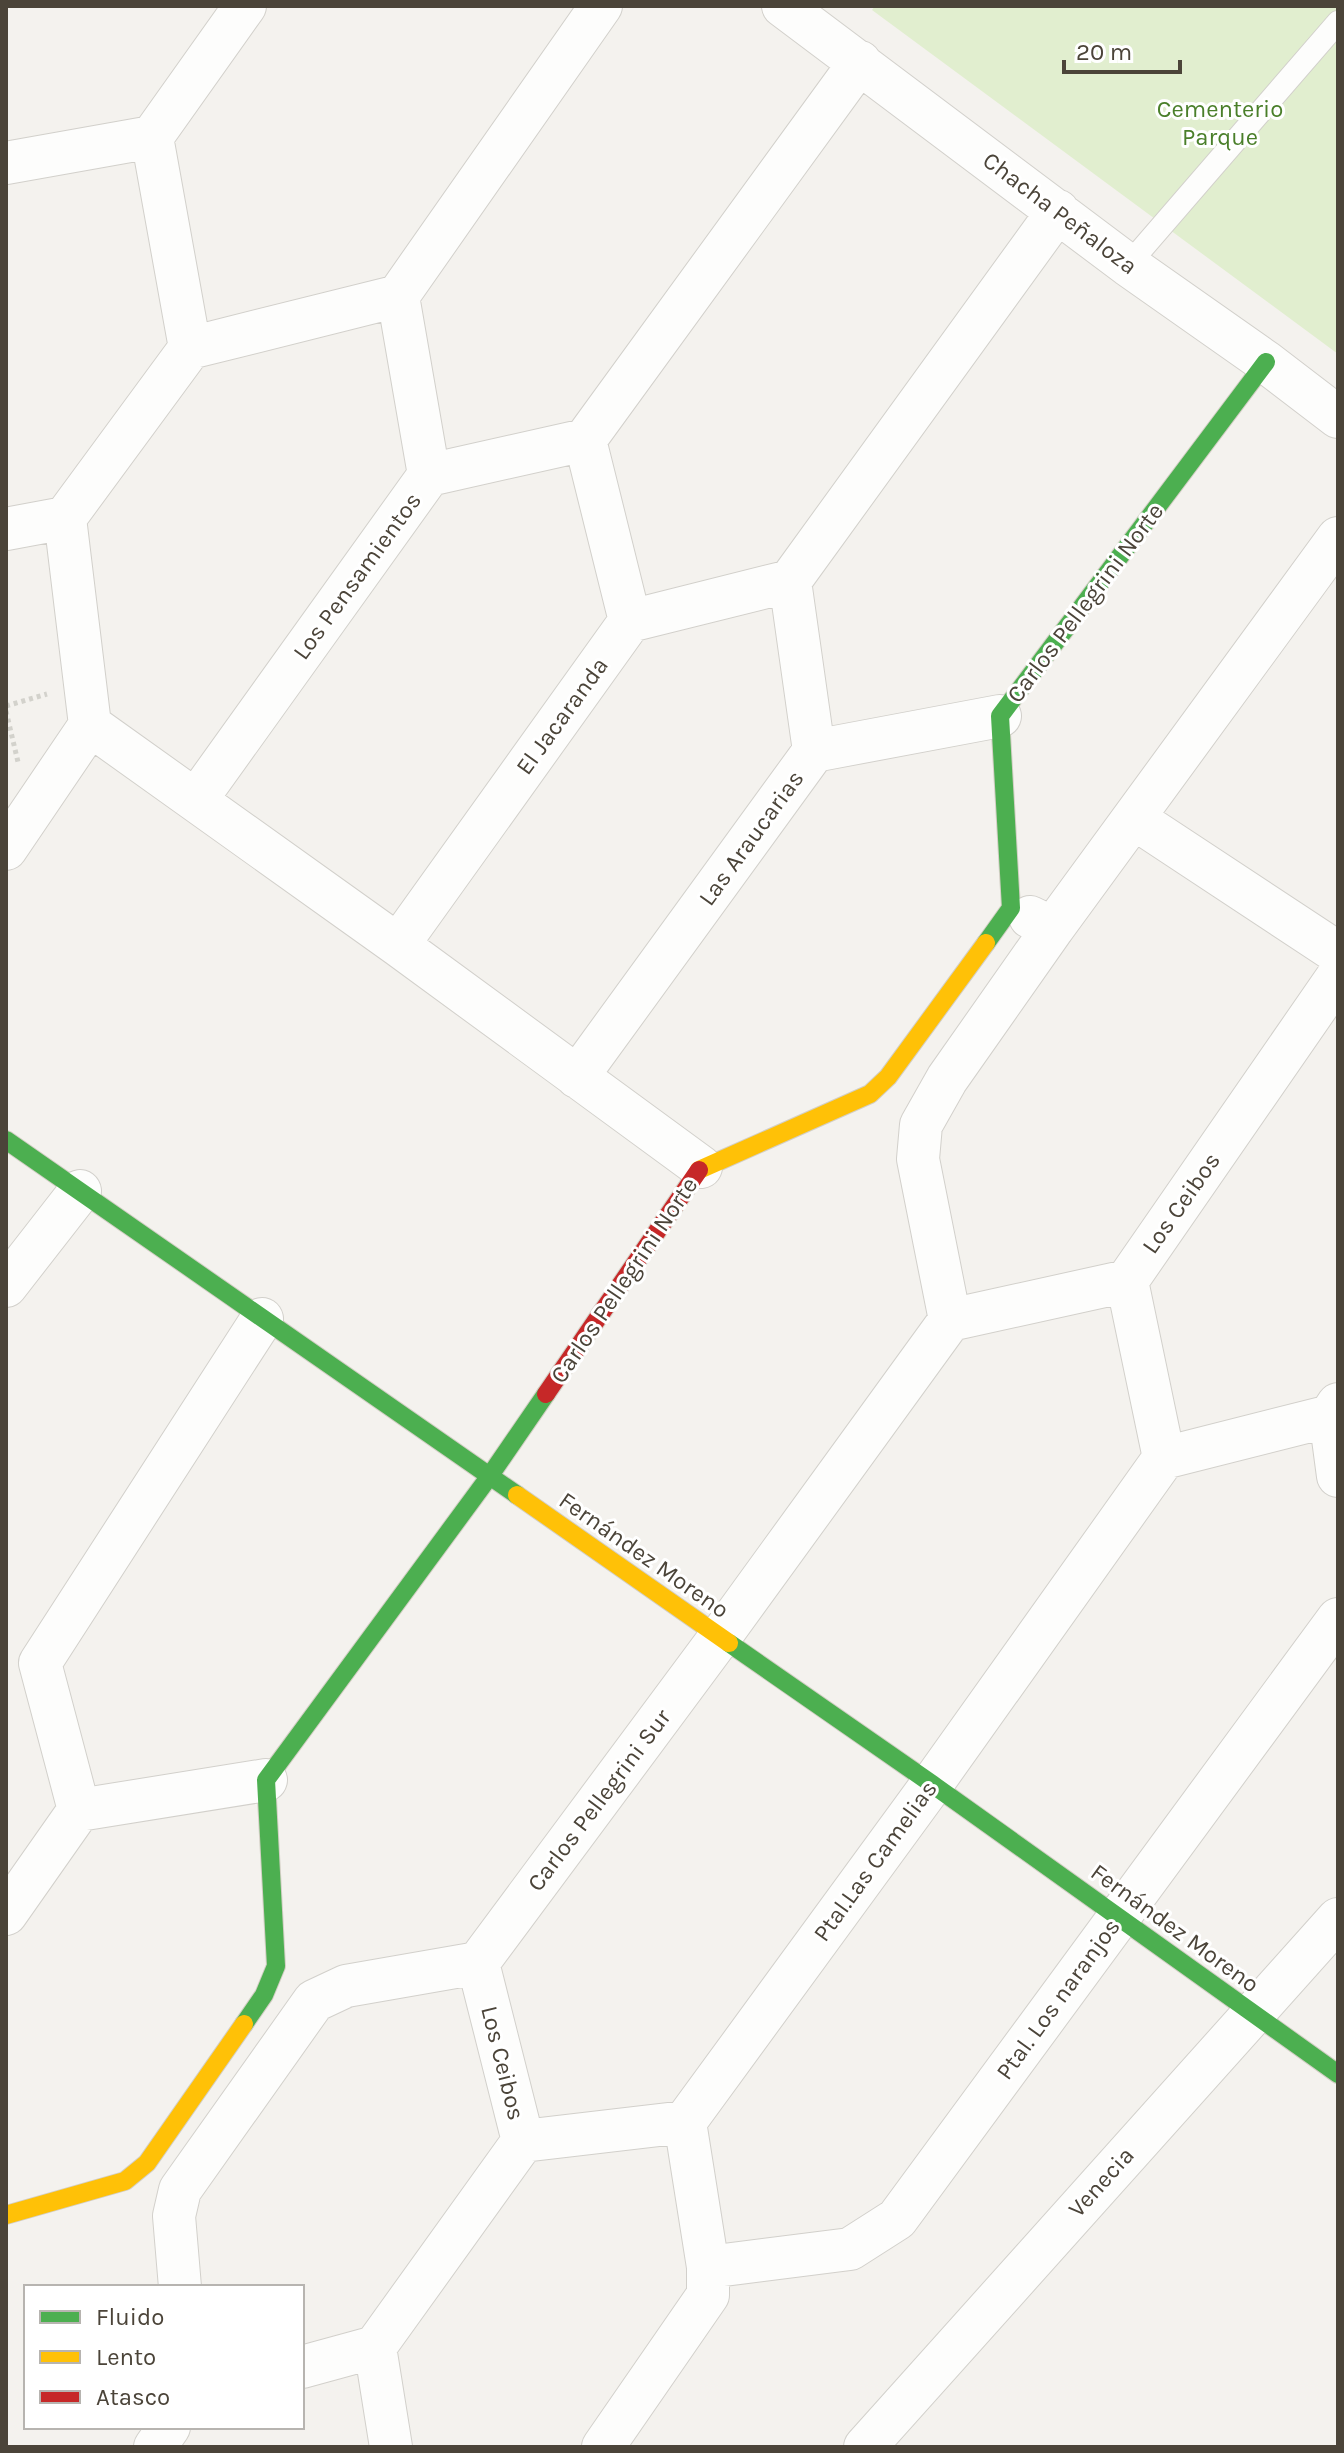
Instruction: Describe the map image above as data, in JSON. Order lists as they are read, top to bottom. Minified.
{"streets":{"street":["Chacha Peñaloza","Los Pensamientos","Carlos Pellegrini Norte","El Jacaranda","Las Araucarias","Los Ceibos","Fernández Moreno","Carlos Pellegrini Sur","Ptal.Las Camelias","Ptal. Los naranjos","Venecia"]},"crossings":[["Chacha Peñaloza","Carlos Pellegrini Norte"],["Carlos Pellegrini Norte","Las Araucarias"],["Carlos Pellegrini Norte","Fernández Moreno"],["Los Ceibos","Carlos Pellegrini Sur"],["Fernández Moreno","Carlos Pellegrini Sur"],["Fernández Moreno","Ptal.Las Camelias"],["Fernández Moreno","Ptal. Los naranjos"],["Fernández Moreno","Venecia"]],"parks":["Cementerio Parque"],"legend":["Fluido","Lento","Atasco"],"scale_bar":"20 m"}
